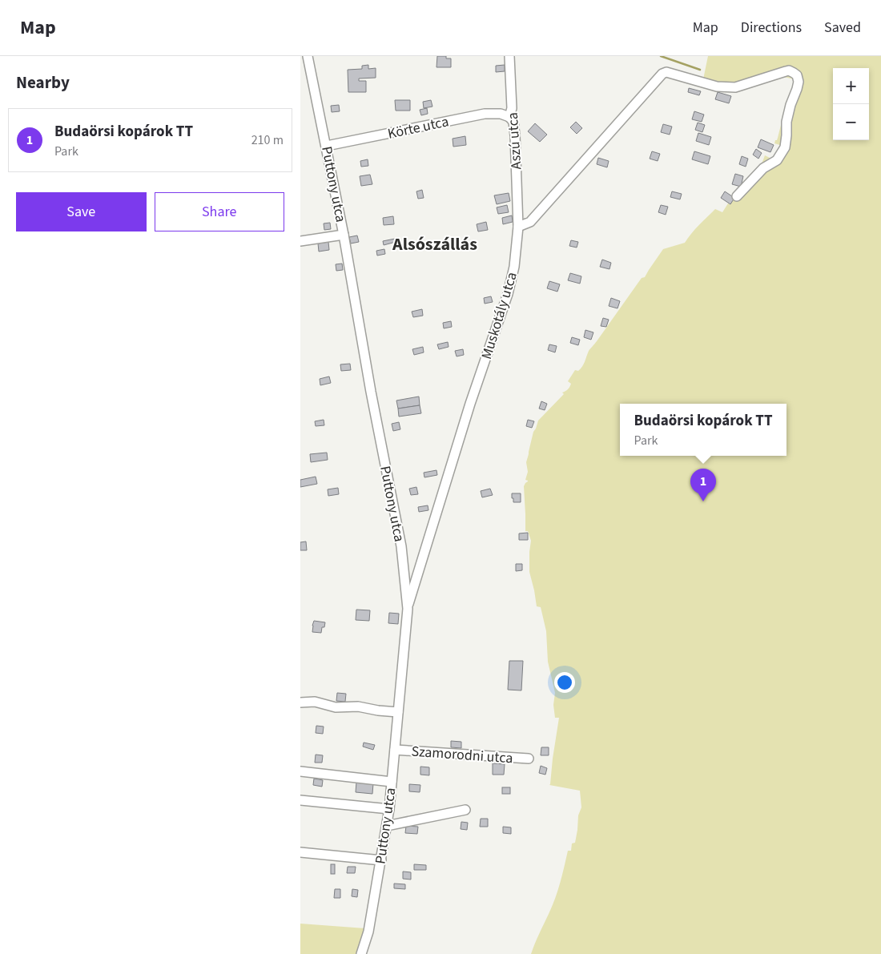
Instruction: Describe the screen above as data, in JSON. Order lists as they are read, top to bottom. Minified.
{"streets":{"street":["Körte utca","Aszú utca","Puttony utca","Muskotály utca","Szamorodni utca"]},"crossings":[["Körte utca","Aszú utca"],["Körte utca","Puttony utca"],["Aszú utca","Muskotály utca"],["Puttony utca","Muskotály utca"],["Puttony utca","Szamorodni utca"]],"districts":["Alsószállás"],"page":{"header":"Map","nav":["Map","Directions","Saved"],"heading":"Nearby","map_buttons":["+","−"],"list":[{"mark":"1","name":"Budaörsi kopárok TT","note":"Park","value":"210 m"}],"buttons":["Save","Share"],"popup":["Budaörsi kopárok TT","Park"],"pins":"1"}}
